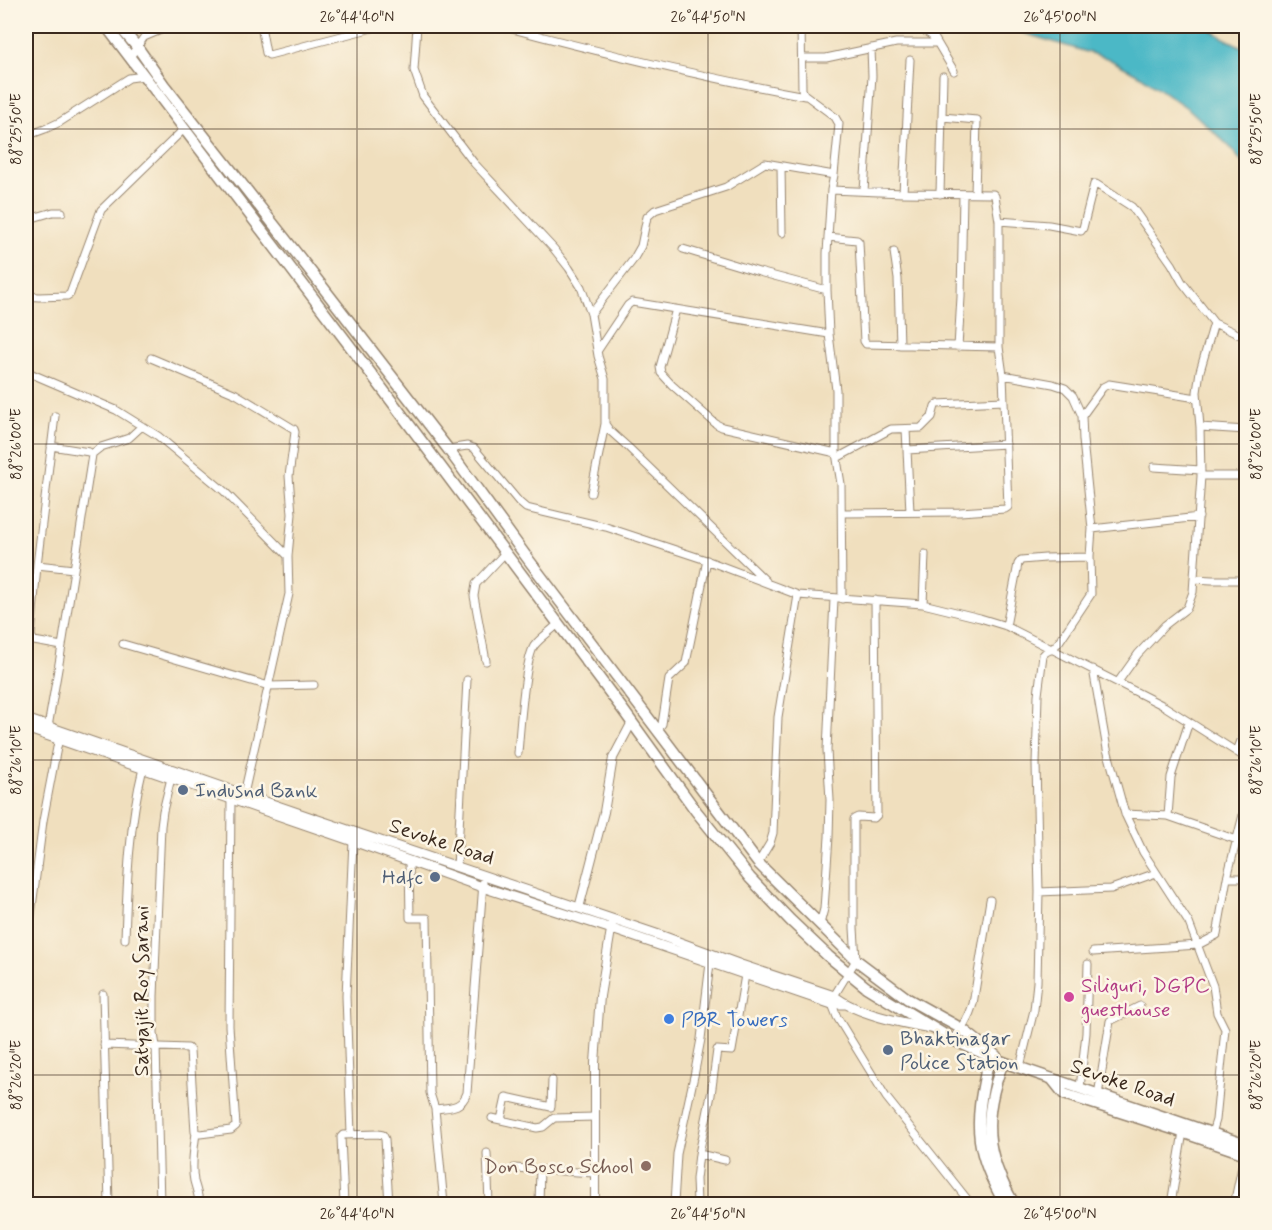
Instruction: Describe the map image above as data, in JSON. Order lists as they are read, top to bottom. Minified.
{"streets":{"main road":["Sevoke Road"],"street":["Satyajit Roy Sarani"]},"crossings":[["Sevoke Road","Satyajit Roy Sarani"]],"places":["Indusnd Bank","Hdfc","Siliguri, DGPC guesthouse","PBR Towers","Bhaktinagar Police Station","Don Bosco School"],"coordinates":["26°44'40\"N","26°44'50\"N","26°45'00\"N","88°25'50\"E","88°26'00\"E","88°26'10\"E","88°26'20\"E"]}
